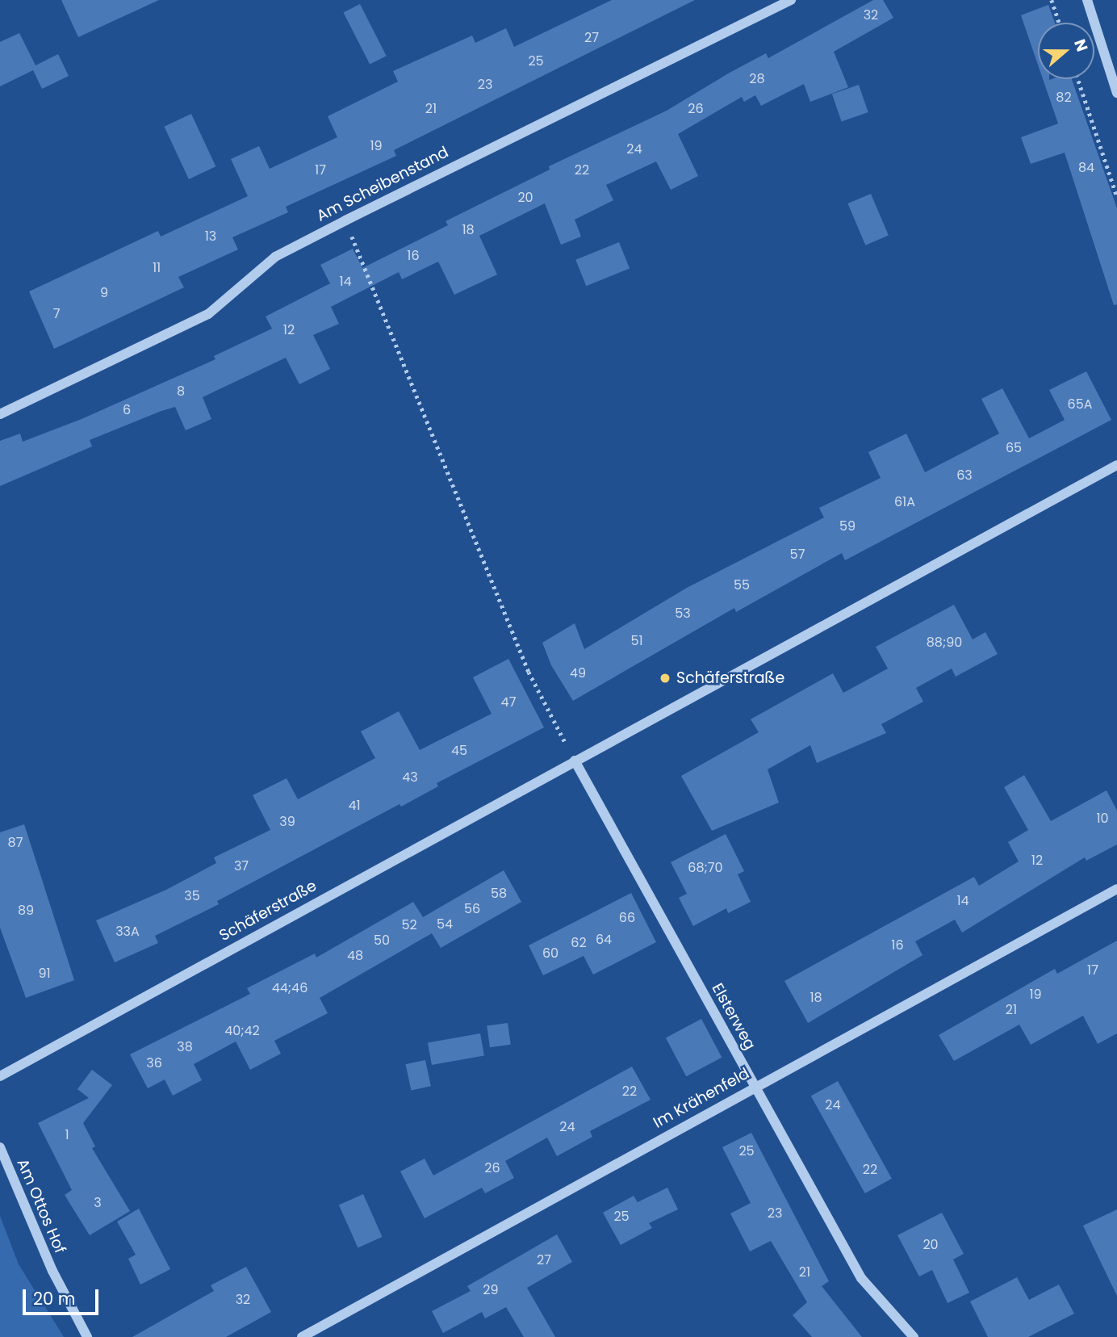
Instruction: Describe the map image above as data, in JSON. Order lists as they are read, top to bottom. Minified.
{"streets":{"street":["Am Scheibenstand","Schäferstraße","Elsterweg","Im Krähenfeld","Am Ottos Hof"]},"crossings":[["Schäferstraße","Elsterweg"],["Elsterweg","Im Krähenfeld"]],"places":["Schäferstraße"],"house_numbers":["32","27","25","28","23","82","21","26","19","24","84","17","22","20","18","13","16","11","14","9","7","12","8","65A","6","65","63","61A","59","57","55","53","51","88;90","49","47","45","43","41","10","39","87","12","37","68;70","58","35","14","56","89","66","54","52","33A","64","50","62","16","60","48","17","91","44;46","19","18","21","40;42","38","36","22","24","24","1","25","26","22","3","23","25","20","27","21","29","32"],"scale_bar":"20 m","north":"right"}
